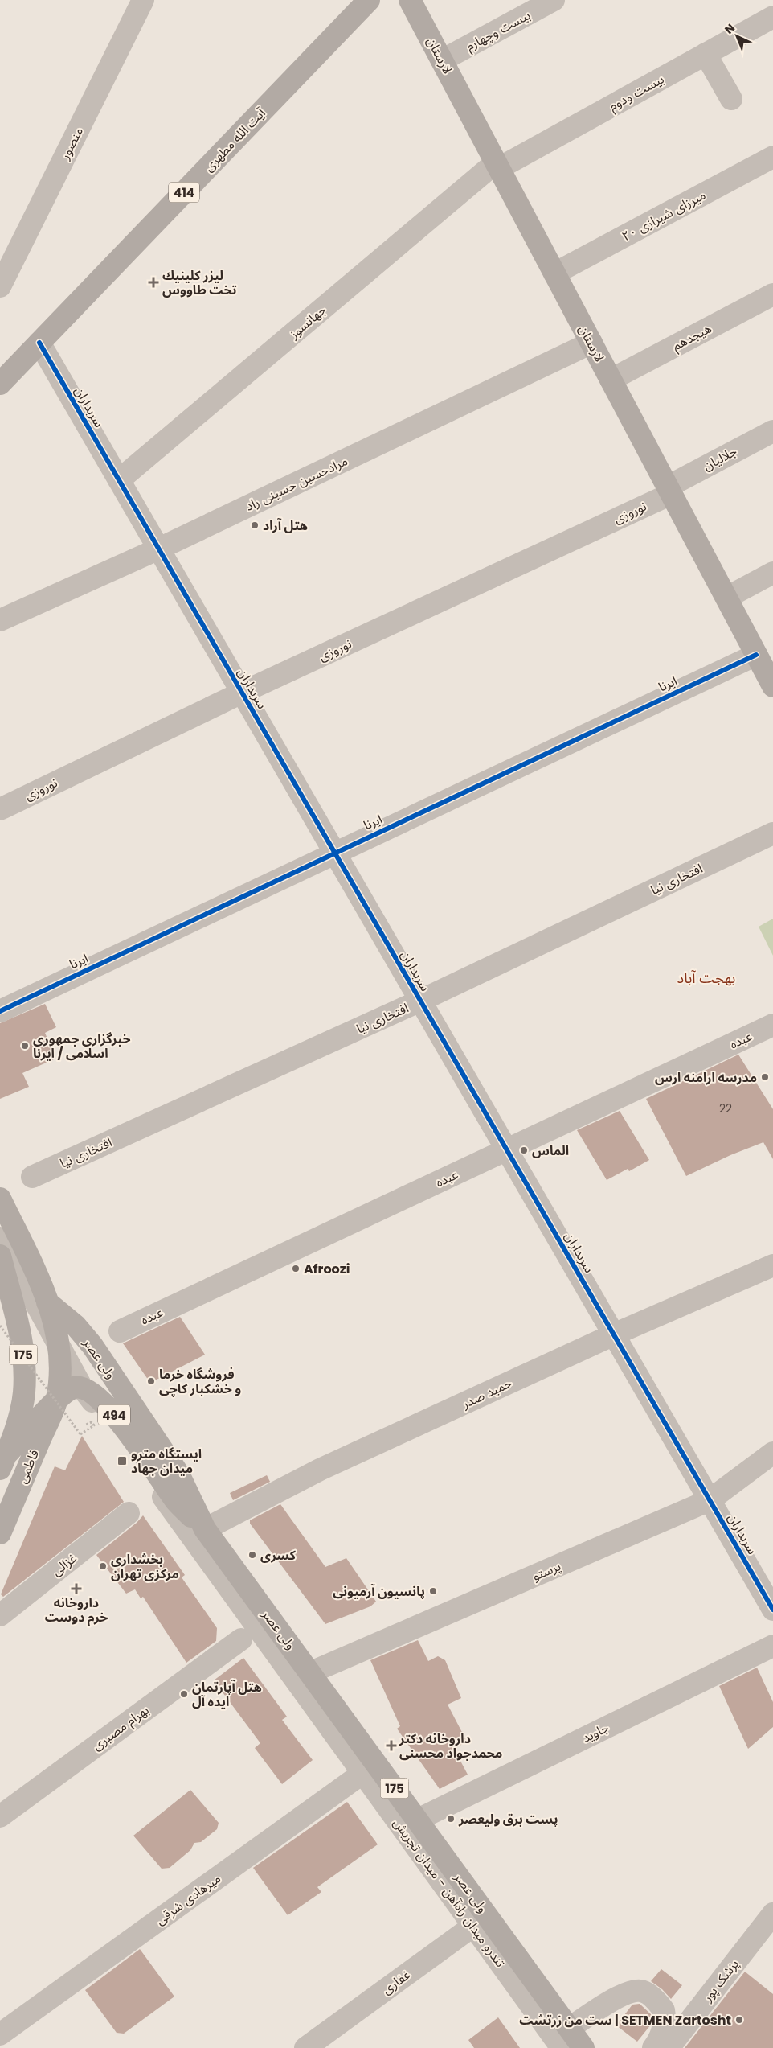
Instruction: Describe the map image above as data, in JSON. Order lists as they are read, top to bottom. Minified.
{"streets":{"main road":["لارستان","آیت الله مطهری","414","175","ولی عصر","494","فاطمی"],"street":["بیست وچهارم","بیست ودوم","منصور","میرزای شیرازی ۲۰","جهانسوز","هیجدهم","سربداران","جلالیان","مرادحسین حسینی راد","نوروزی","ايرنا","افتخاری نیا","عبده","حمید صدر","غزالی","پرستو","بهرام مصیری","جاوید","تندرو میدان راه‌آهن - میدان تجریش","میرهادی شرقی","پزشک پور","غفاری"]},"crossings":[["بیست وچهارم","لارستان"],["لارستان","بیست ودوم"],["لارستان","میرزای شیرازی ۲۰"],["لارستان","جهانسوز"],["لارستان","هیجدهم"],["لارستان","جلالیان"],["لارستان","مرادحسین حسینی راد"],["لارستان","نوروزی"],["لارستان","ايرنا"],["بیست ودوم","جهانسوز"],["آیت الله مطهری","سربداران"],["جهانسوز","سربداران"],["سربداران","مرادحسین حسینی راد"],["سربداران","نوروزی"],["سربداران","ايرنا"],["سربداران","افتخاری نیا"],["سربداران","عبده"],["سربداران","حمید صدر"],["سربداران","پرستو"],["جلالیان","نوروزی"],["ولی عصر","حمید صدر"],["ولی عصر","494"],["ولی عصر","پرستو"],["ولی عصر","جاوید"],["ولی عصر","تندرو میدان راه‌آهن - میدان تجریش"],["ولی عصر","میرهادی شرقی"],["ولی عصر","غفاری"],["حمید صدر","494"],["494","تندرو میدان راه‌آهن - میدان تجریش"],["تندرو میدان راه‌آهن - میدان تجریش","میرهادی شرقی"],["تندرو میدان راه‌آهن - میدان تجریش","غفاری"]],"districts":["بهجت آباد"],"places":{"health":["ليزر كلينيك تخت طاووس","داروخانه خرم دوست","داروخانه دکتر محمدجواد محسنی"],"other":["هتل آراد","خبرگزاری جمهوری اسلامی / ایرنا","مدرسه ارامنه ارس","الماس","Afroozi","فروشگاه خرما و خشکبار کاچی","كسرى","بخشداری مرکزی تهران","پانسیون آرمیونی","هتل آپارتمان ایده آل","پست برق ولیعصر","ست من زرتشت | SETMEN Zartosht"],"transit":["ایستگاه مترو میدان جهاد"]},"house_numbers":["22"],"north":"top left"}
